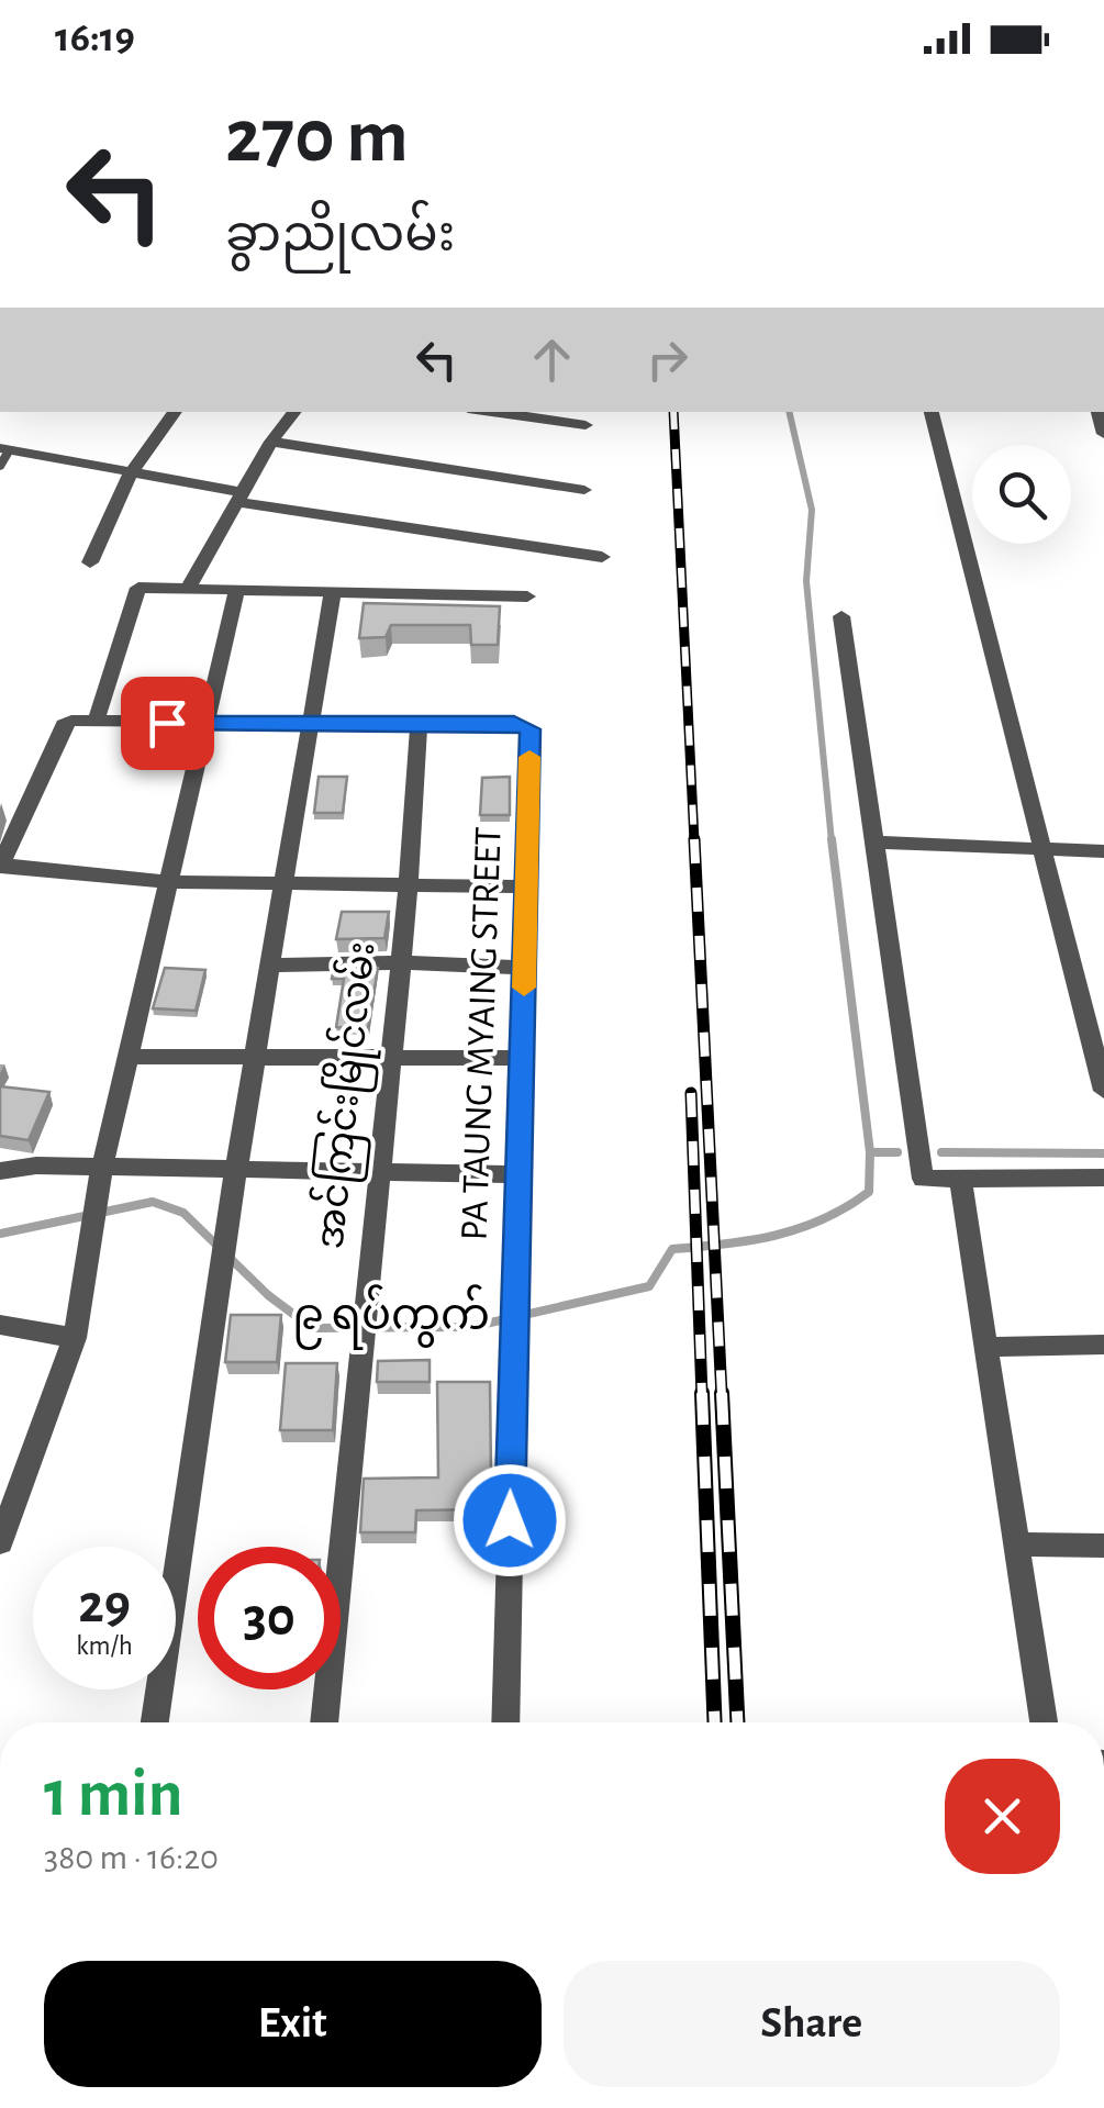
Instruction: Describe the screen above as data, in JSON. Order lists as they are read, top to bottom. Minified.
{"streets":{"street":["PA TAUNG MYAING STREET","အင်ကြင်းမြိုင်လမ်း"]},"crossings":[["PA TAUNG MYAING STREET","အင်ကြင်းမြိုင်လမ်း"]],"districts":["၉ ရပ်ကွက်"],"page":{"status":"16:19","turn":["270 m","ခွာညိုလမ်း"],"speed":"29 km/h","limit":"30","heading":["1 min","380 m · 16:20"],"buttons":["Exit","Share"]}}
